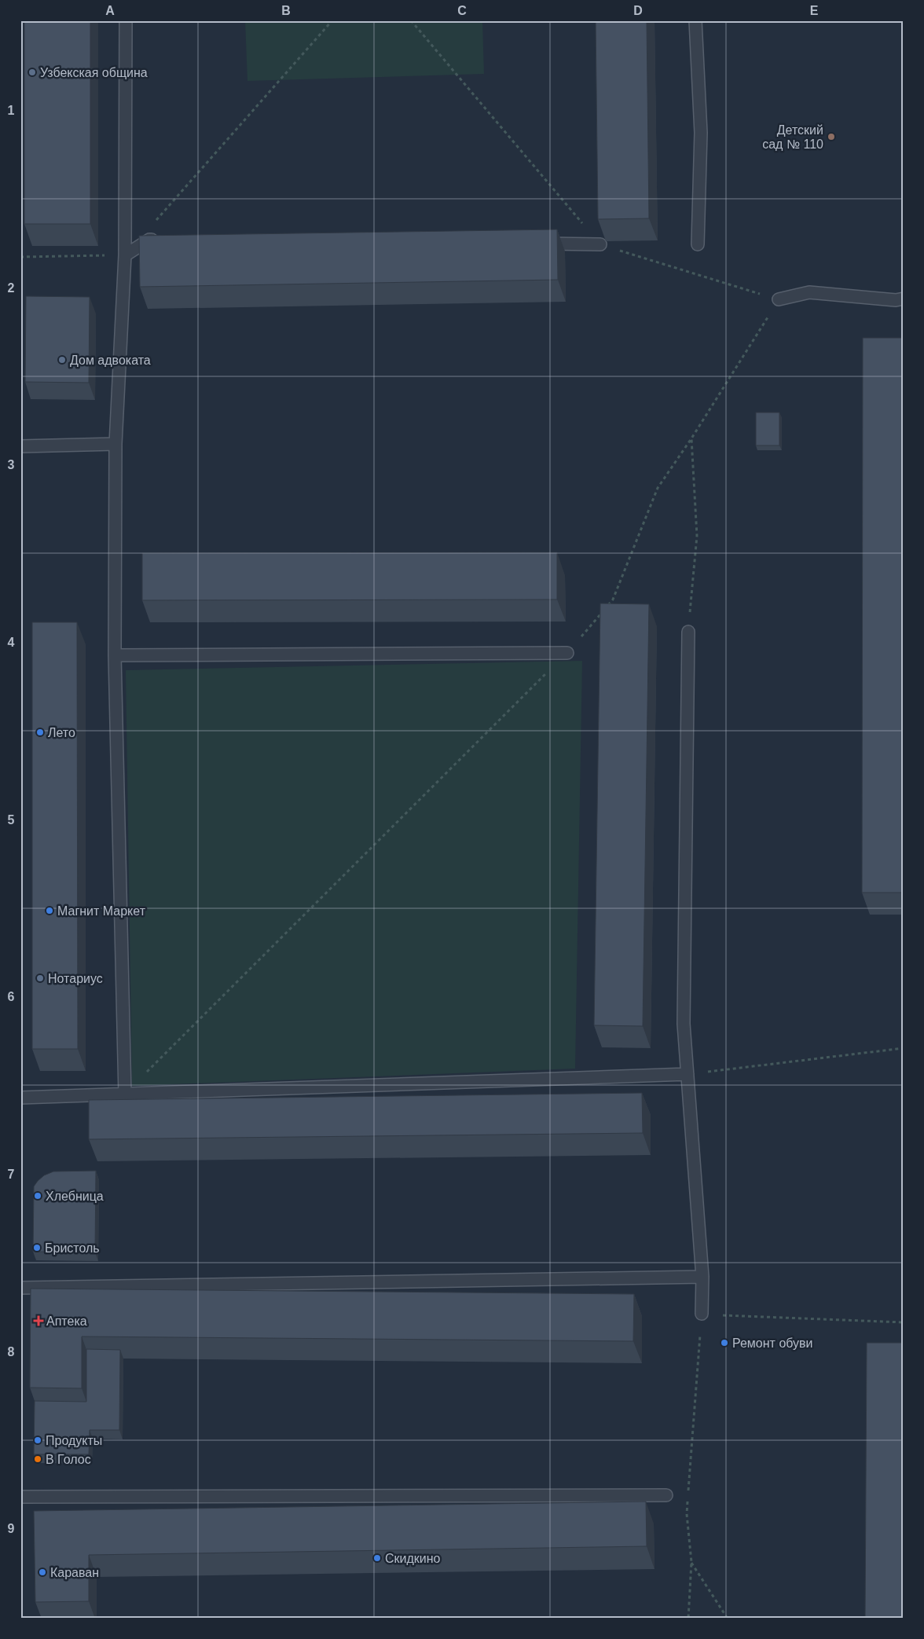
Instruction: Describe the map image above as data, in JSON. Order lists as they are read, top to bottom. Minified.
{"places":{"other":["Узбекская община","Детский сад № 110","Дом адвоката","Лето","Магнит Маркет","Нотариус","Хлебница","Бристоль","Ремонт обуви","Продукты","В Голос","Скидкино","Караван"],"health":["Аптека"]},"grid":{"columns":["A","B","C","D","E"],"rows":["1","2","3","4","5","6","7","8","9"]}}
